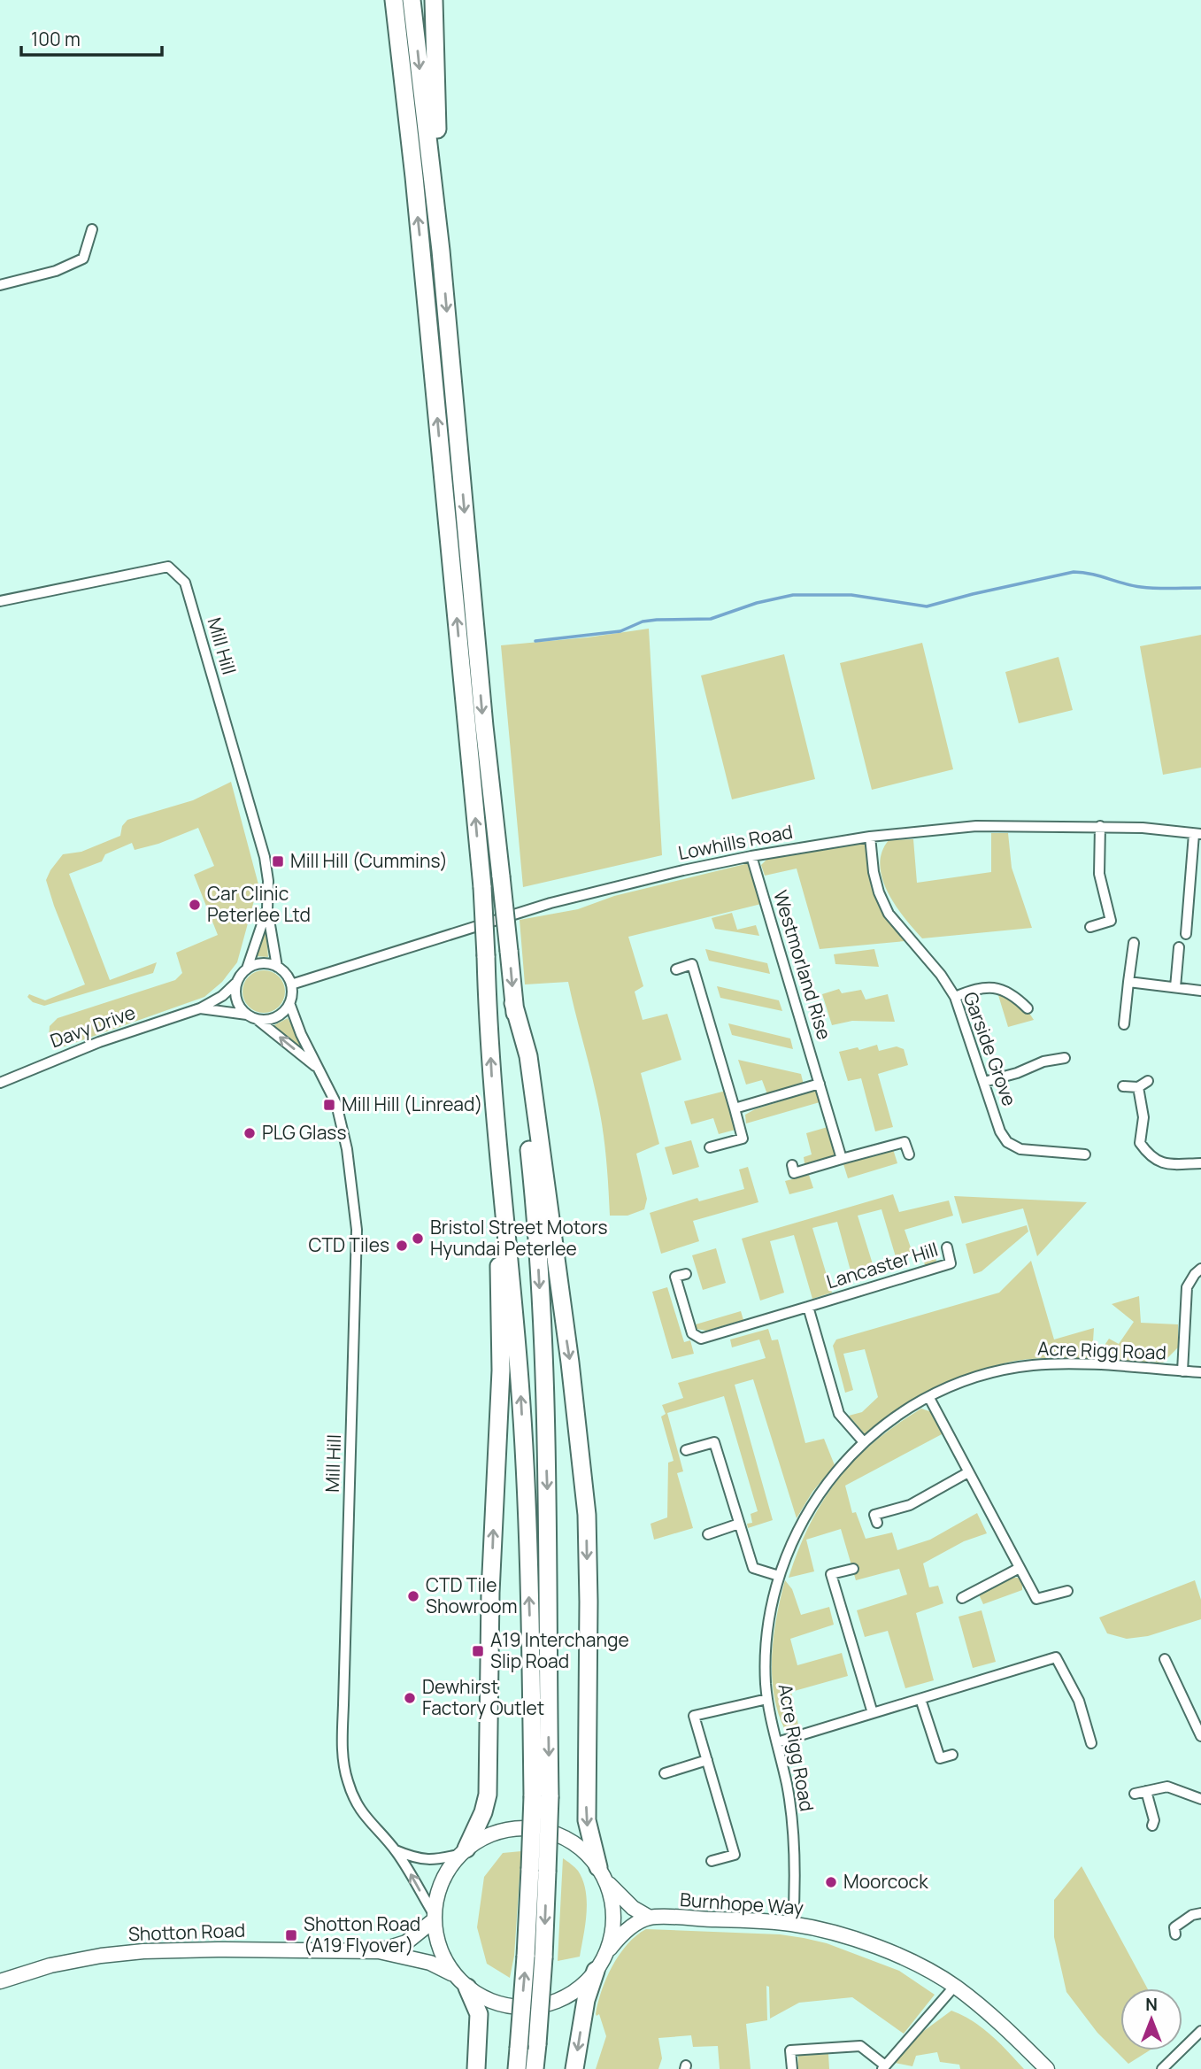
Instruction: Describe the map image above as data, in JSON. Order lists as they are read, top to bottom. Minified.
{"streets":{"main road":["Burnhope Way","Shotton Road"],"street":["Mill Hill","Lowhills Road","Westmorland Rise","Davy Drive","Garside Grove","Lancaster Hill","Acre Rigg Road"]},"crossings":[["Mill Hill","Lowhills Road"],["Mill Hill","Davy Drive"],["Mill Hill","Shotton Road"],["Lowhills Road","Westmorland Rise"],["Lowhills Road","Davy Drive"],["Lowhills Road","Garside Grove"],["Lancaster Hill","Acre Rigg Road"],["Acre Rigg Road","Burnhope Way"]],"places":{"transit":["Mill Hill (Cummins)","Mill Hill (Linread)","A19 Interchange Slip Road","Shotton Road (A19 Flyover)"],"other":["Car Clinic Peterlee Ltd","PLG Glass","Bristol Street Motors Hyundai Peterlee","CTD Tiles","CTD Tile Showroom","Dewhirst Factory Outlet","Moorcock"]},"scale_bar":"100 m","north":"top"}
